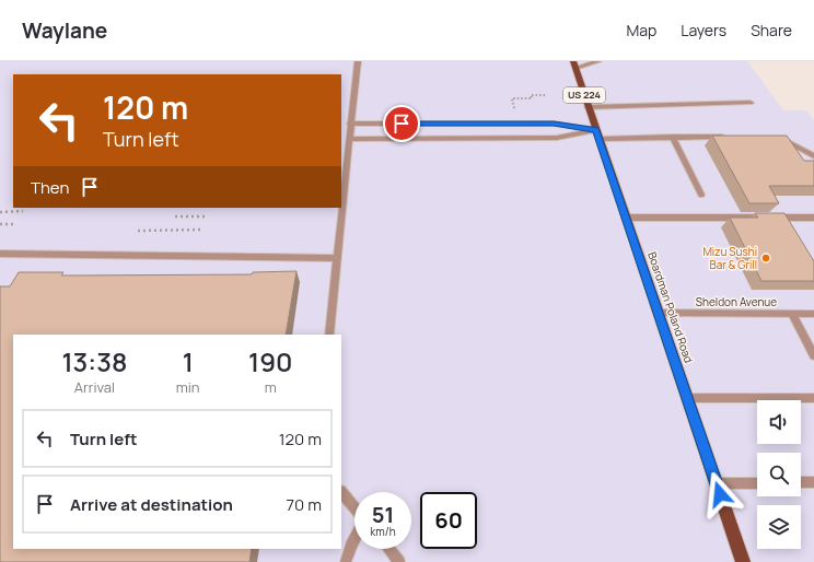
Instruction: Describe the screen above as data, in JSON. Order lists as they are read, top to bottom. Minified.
{"streets":{"main road":["US 224","Boardman Poland Road"],"street":["Sheldon Avenue"]},"crossings":[["Sheldon Avenue","Boardman Poland Road"]],"places":["Mizu Sushi Bar & Grill"],"page":{"header":"Waylane","nav":["Map","Layers","Share"],"turn":["120 m","Turn left"],"then":"Then","eta":["13:38","Arrival","1","min","190","m"],"list":[{"name":"Turn left","value":"120 m"},{"name":"Arrive at destination","value":"70 m"}],"speed":"51 km/h","limit":"60"}}
